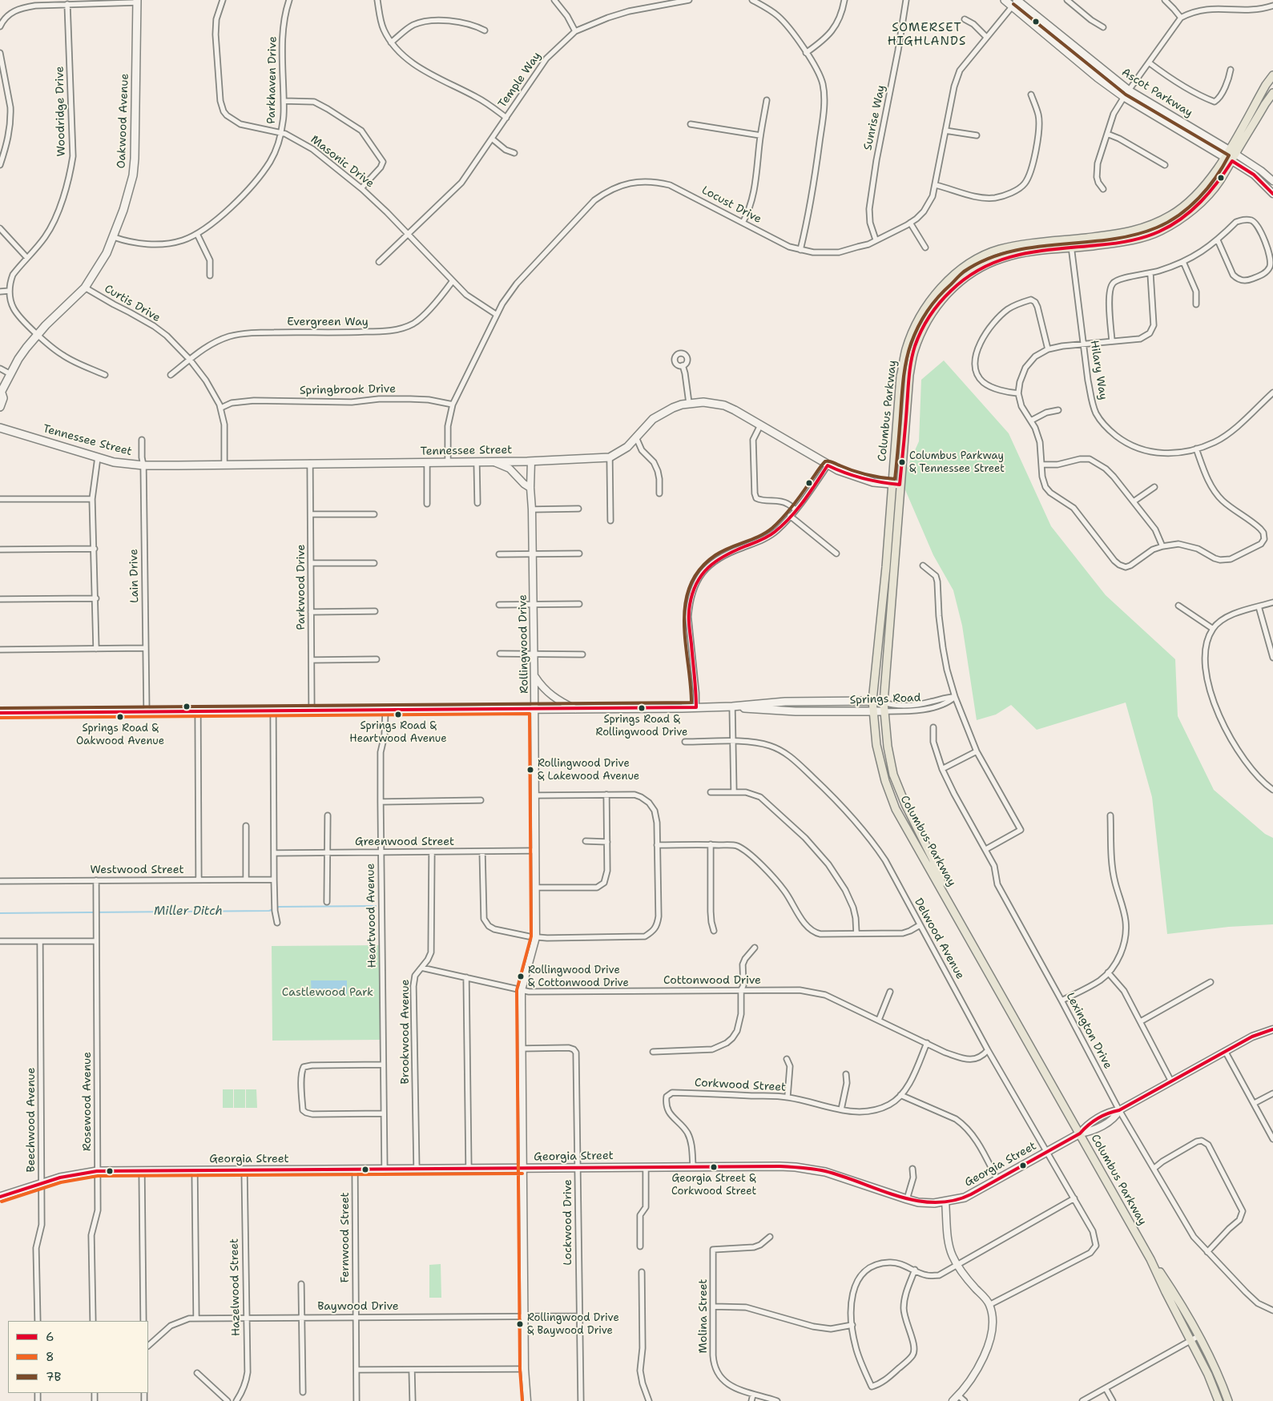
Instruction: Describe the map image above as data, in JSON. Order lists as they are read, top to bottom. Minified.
{"streets":{"main road":["Ascot Parkway","Oakwood Avenue","Columbus Parkway","Tennessee Street","Springs Road","Georgia Street"],"street":["Parkhaven Drive","Temple Way","Woodridge Drive","Sunrise Way","Masonic Drive","Locust Drive","Curtis Drive","Evergreen Way","Hilary Way","Springbrook Drive","Lain Drive","Parkwood Drive","Rollingwood Drive","Greenwood Street","Westwood Street","Heartwood Avenue","Delwood Avenue","Cottonwood Drive","Lexington Drive","Brookwood Avenue","Corkwood Street","Rosewood Avenue","Beechwood Avenue","Lockwood Drive","Fernwood Street","Hazelwood Street","Baywood Drive","Molina Street"]},"crossings":[["Parkhaven Drive","Oakwood Avenue"],["Parkhaven Drive","Masonic Drive"],["Temple Way","Masonic Drive"],["Ascot Parkway","Locust Drive"],["Ascot Parkway","Columbus Parkway"],["Sunrise Way","Locust Drive"],["Oakwood Avenue","Curtis Drive"],["Masonic Drive","Locust Drive"],["Masonic Drive","Evergreen Way"],["Locust Drive","Springbrook Drive"],["Locust Drive","Tennessee Street"],["Curtis Drive","Evergreen Way"],["Curtis Drive","Springbrook Drive"],["Curtis Drive","Tennessee Street"],["Hilary Way","Columbus Parkway"],["Columbus Parkway","Tennessee Street"],["Columbus Parkway","Springs Road"],["Columbus Parkway","Georgia Street"],["Tennessee Street","Lain Drive"],["Tennessee Street","Parkwood Drive"],["Tennessee Street","Rollingwood Drive"],["Lain Drive","Springs Road"],["Parkwood Drive","Springs Road"],["Rollingwood Drive","Springs Road"],["Rollingwood Drive","Greenwood Street"],["Rollingwood Drive","Cottonwood Drive"],["Rollingwood Drive","Georgia Street"],["Rollingwood Drive","Lockwood Drive"],["Rollingwood Drive","Baywood Drive"],["Springs Road","Heartwood Avenue"],["Greenwood Street","Heartwood Avenue"],["Greenwood Street","Brookwood Avenue"],["Westwood Street","Rosewood Avenue"],["Heartwood Avenue","Georgia Street"],["Delwood Avenue","Cottonwood Drive"],["Delwood Avenue","Georgia Street"],["Cottonwood Drive","Brookwood Avenue"],["Cottonwood Drive","Corkwood Street"],["Lexington Drive","Georgia Street"],["Brookwood Avenue","Georgia Street"],["Corkwood Street","Georgia Street"],["Rosewood Avenue","Georgia Street"],["Beechwood Avenue","Georgia Street"],["Georgia Street","Lockwood Drive"],["Georgia Street","Fernwood Street"],["Georgia Street","Hazelwood Street"],["Lockwood Drive","Baywood Drive"],["Fernwood Street","Baywood Drive"],["Hazelwood Street","Baywood Drive"]],"districts":["SOMERSET HIGHLANDS"],"water":["Miller Ditch"],"parks":["Castlewood Park"],"places":["Columbus Parkway & Tennessee Street","Springs Road & Rollingwood Drive","Springs Road & Heartwood Avenue","Springs Road & Oakwood Avenue","Rollingwood Drive & Lakewood Avenue","Rollingwood Drive & Cottonwood Drive","Georgia Street & Corkwood Street","Rollingwood Drive & Baywood Drive"],"lines":["transit line 7B","transit line 6","transit line 8"],"legend":["6","8","7B"]}
